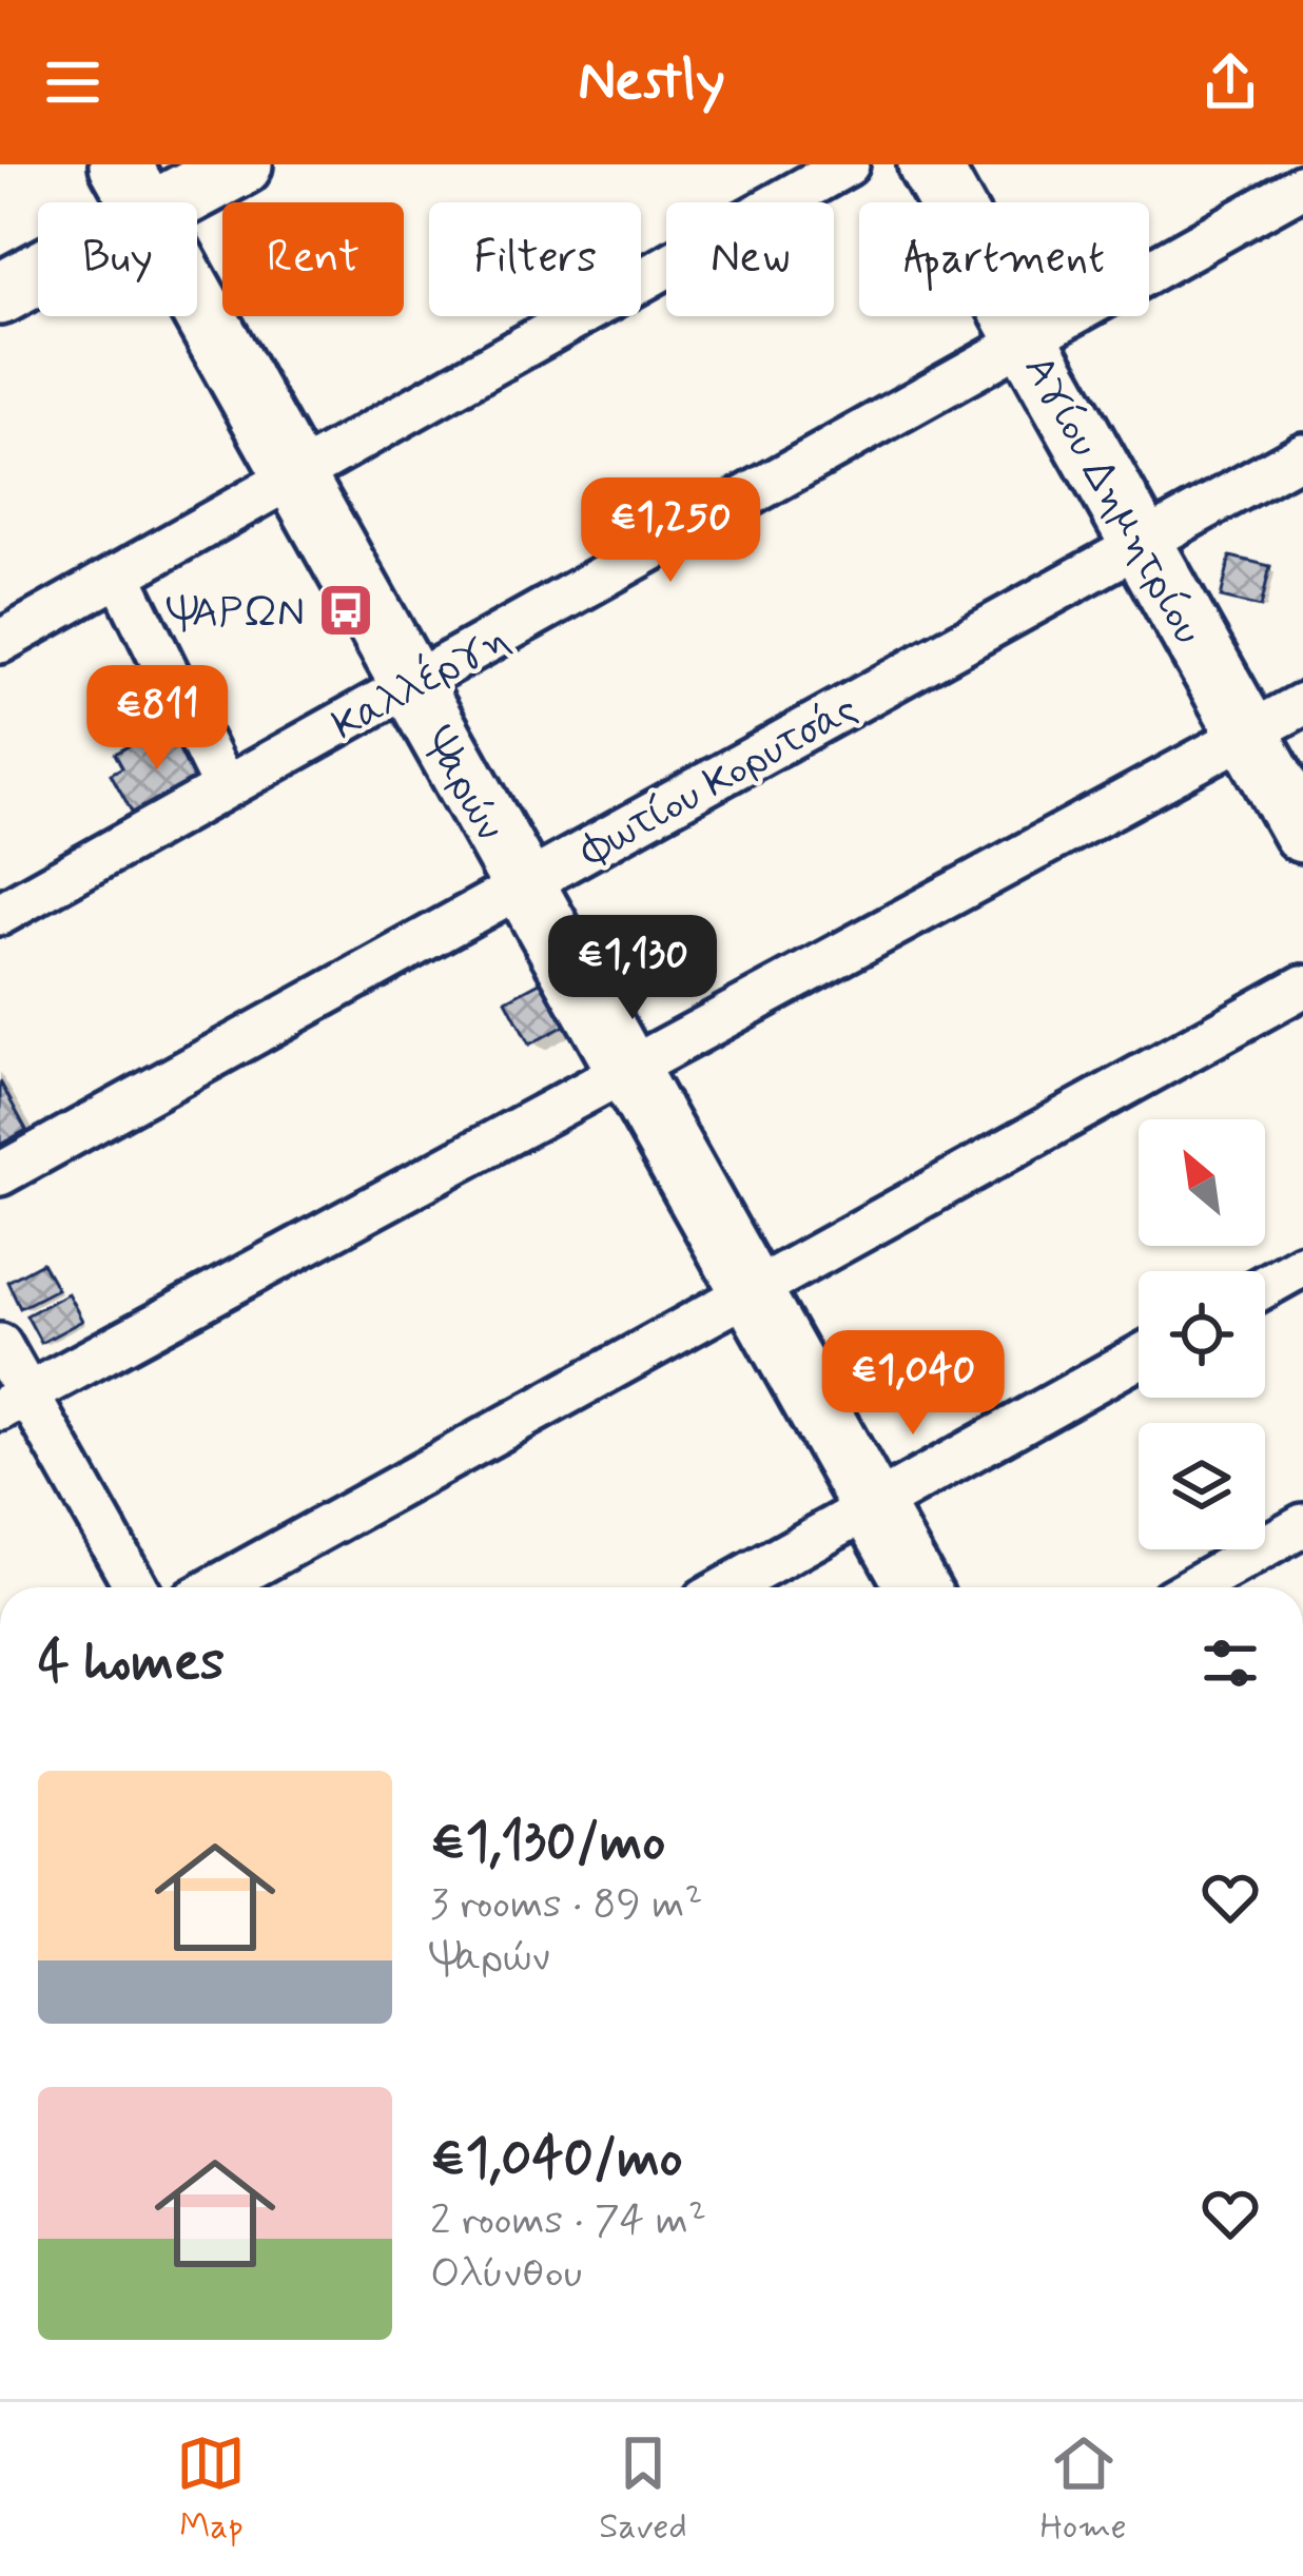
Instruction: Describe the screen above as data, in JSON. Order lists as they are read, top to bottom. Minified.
{"streets":{"main road":["Αγίου Δημητρίου","Ψαρών"],"street":["Καλλέργη","Φωτίου Κορυτσάς"]},"crossings":[["Αγίου Δημητρίου","Καλλέργη"],["Αγίου Δημητρίου","Φωτίου Κορυτσάς"],["Καλλέργη","Ψαρών"],["Φωτίου Κορυτσάς","Ψαρών"]],"places":{"bus stop":["ΨΑΡΩΝ"]},"north":"top left","page":{"header":"Nestly","chip":["Buy","Rent","Filters","New","Apartment"],"price":["€1,250","€811","€1,130","€1,040"],"heading":"4 homes","list":[{"name":"€1,130/mo","note":"3 rooms · 89 m² · Ψαρών"},{"name":"€1,040/mo","note":"2 rooms · 74 m² · Ολύνθου"}],"tabs":["Map","Saved","Home"]}}
